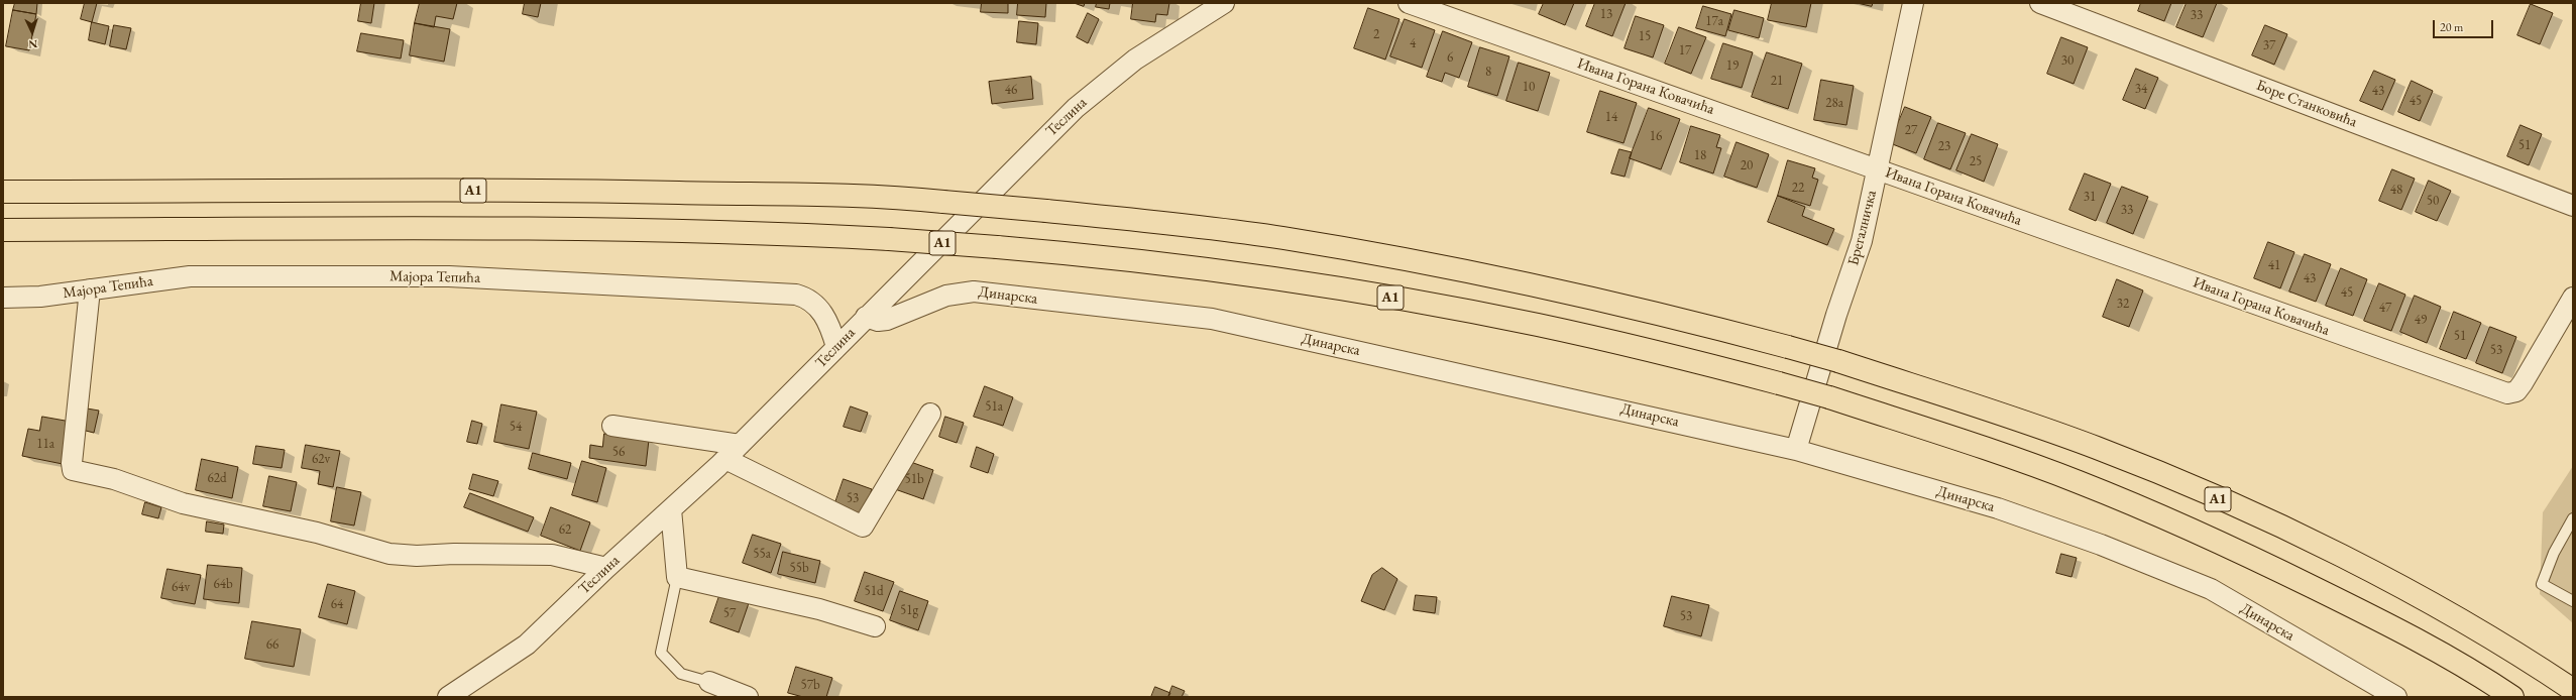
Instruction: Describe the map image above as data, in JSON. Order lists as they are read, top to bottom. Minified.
{"streets":{"highway":["A1"],"street":["Ивана Горана Ковачића","Боре Станковића","Теслина","Брегалничка","Мајора Тепића","Динарска"]},"crossings":[["Ивана Горана Ковачића","Брегалничка"],["Теслина","Мајора Тепића"],["Теслина","Динарска"],["Брегалничка","Динарска"]],"house_numbers":["13","33","17a","2","15","4","37","17","6","30","19","8","21","10","34","46","43","45","28a","14","27","16","51","23","18","25","20","22","48","31","50","33","41","43","45","32","47","49","51","53","51a","54","11a","56","62v","62d","51b","53","62","55a","55b","64b","64v","51d","64","51g","57","53","66","57b"],"scale_bar":"20 m","north":"bottom"}
